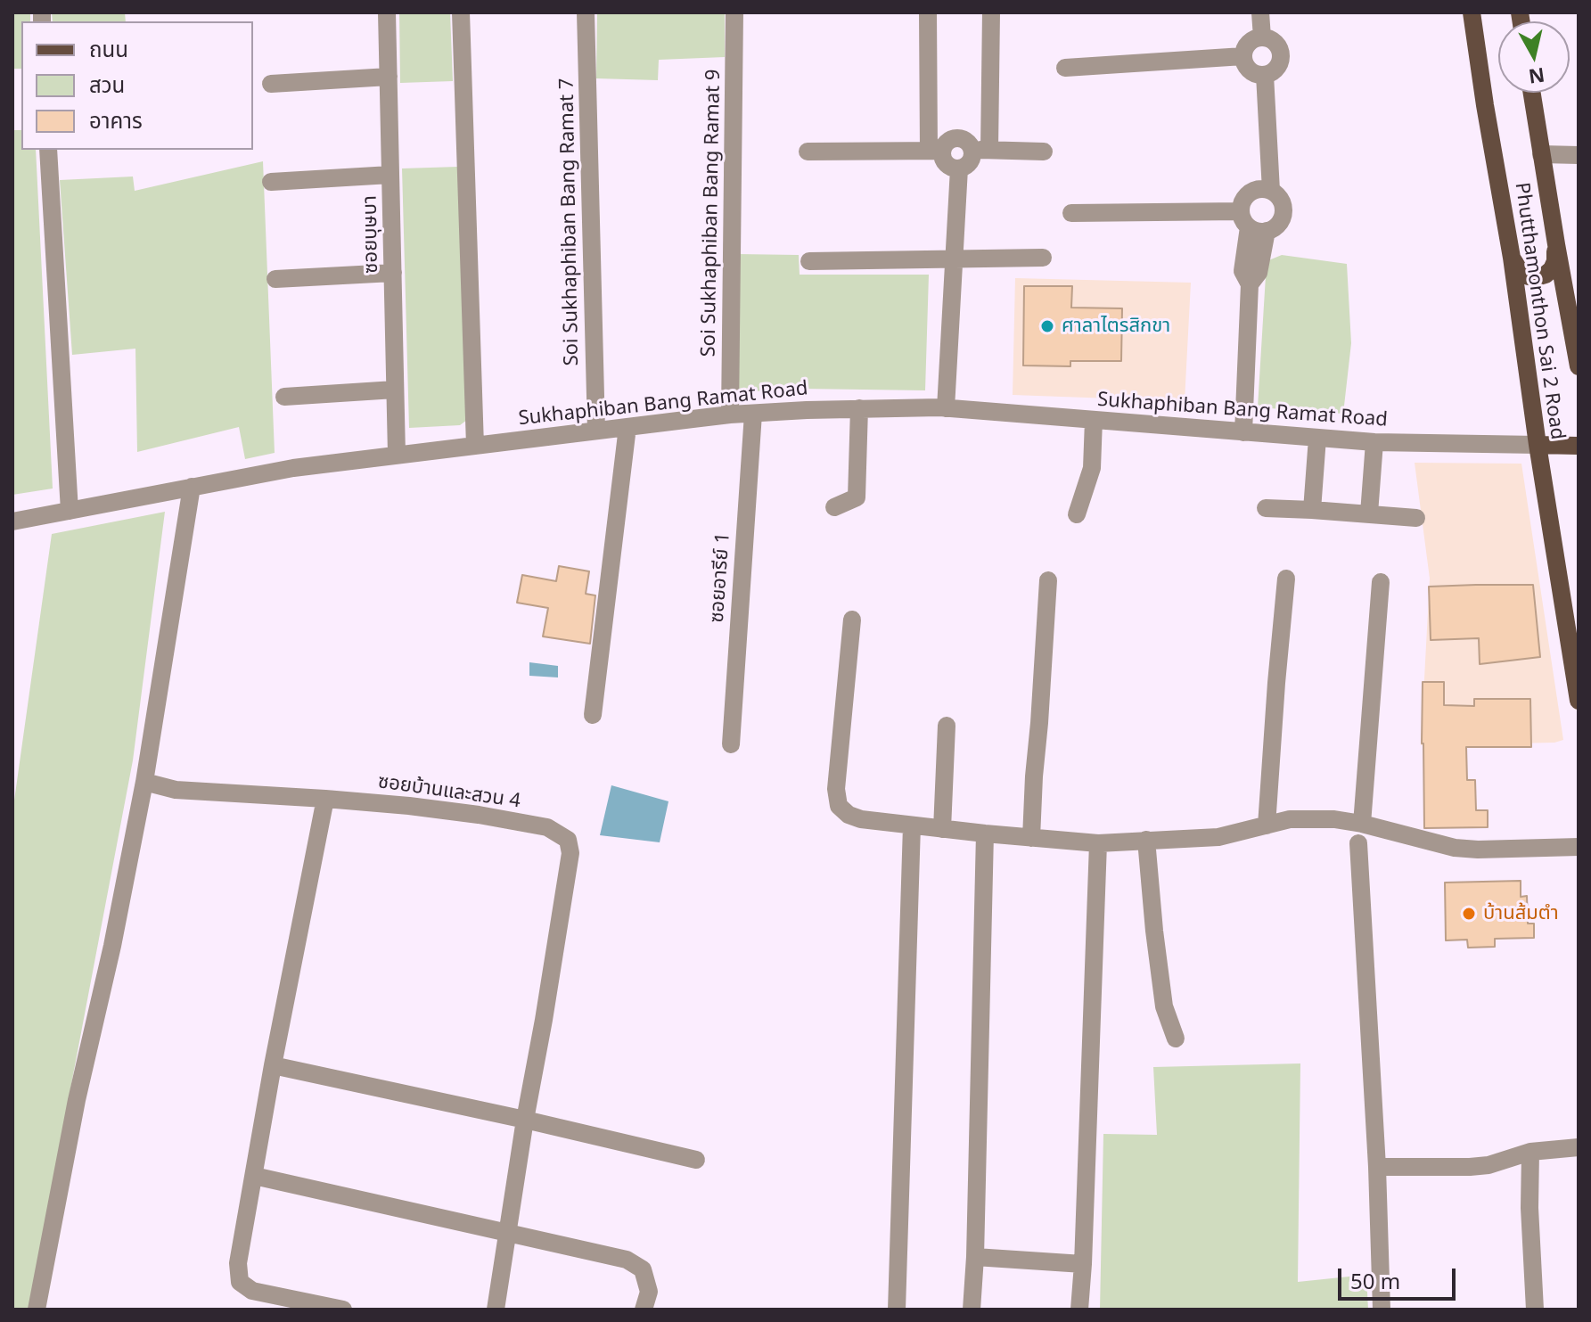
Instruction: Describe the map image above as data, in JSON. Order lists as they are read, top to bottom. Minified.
{"streets":{"main road":["Phutthamonthon Sai 2 Road"],"street":["Soi Sukhaphiban Bang Ramat 9","Soi Sukhaphiban Bang Ramat 7","ซอยบุษบา","Sukhaphiban Bang Ramat Road","ซอยอารีย์ 1","ซอยบ้านและสวน 4"]},"crossings":[["Soi Sukhaphiban Bang Ramat 9","Sukhaphiban Bang Ramat Road"],["Soi Sukhaphiban Bang Ramat 7","Sukhaphiban Bang Ramat Road"],["ซอยบุษบา","Sukhaphiban Bang Ramat Road"],["Phutthamonthon Sai 2 Road","Sukhaphiban Bang Ramat Road"],["Sukhaphiban Bang Ramat Road","ซอยอารีย์ 1"]],"places":["ศาลาไตรสิกขา","บ้านส้มตำ"],"legend":["ถนน","สวน","อาคาร"],"scale_bar":"50 m","north":"bottom"}
